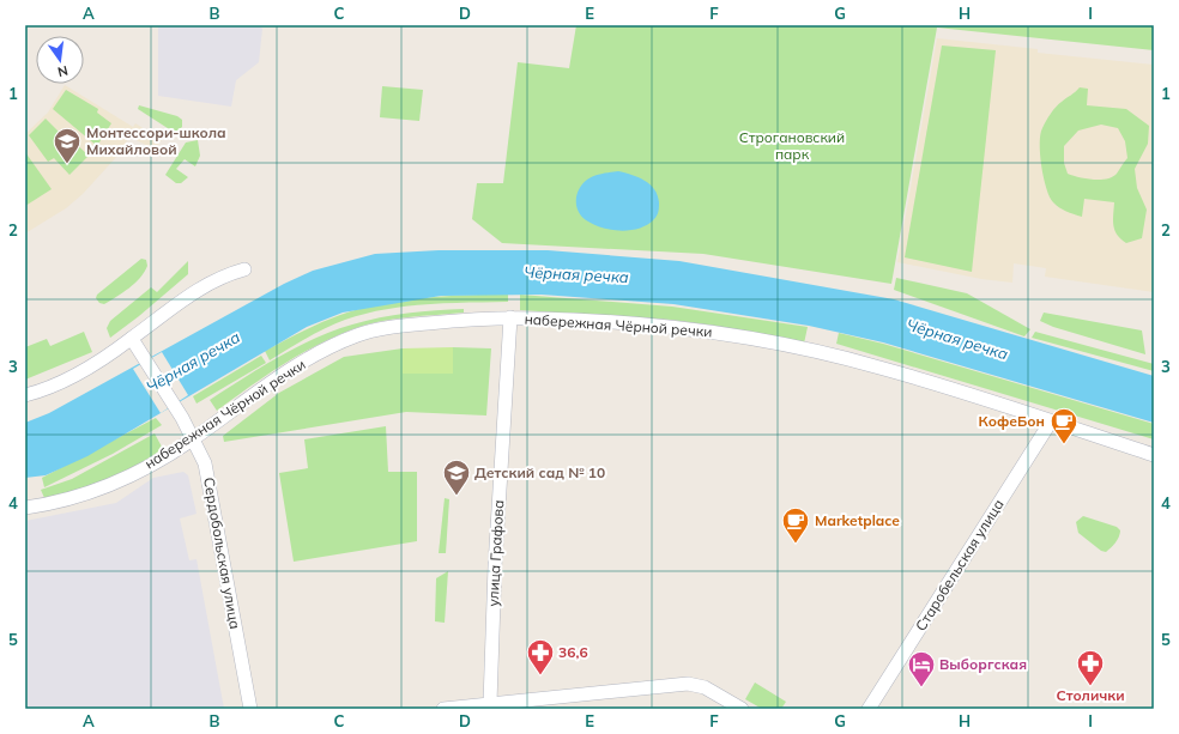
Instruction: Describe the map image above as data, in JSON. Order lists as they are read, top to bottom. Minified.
{"streets":{"street":["набережная Чёрной речки","Сердобольская улица","улица Графова","Старобельская улица"]},"crossings":[["набережная Чёрной речки","Сердобольская улица"],["набережная Чёрной речки","улица Графова"],["набережная Чёрной речки","Старобельская улица"]],"water":["Чёрная речка"],"parks":["Строгановский парк"],"places":{"school or university":["Монтессори-школа Михайловой","Детский сад № 10"],"cafe":["КофеБон","Marketplace"],"pharmacy":["36,6","Столички"],"hotel":["Выборгская"]},"north":"bottom","grid":{"columns":["A","B","C","D","E","F","G","H","I"],"rows":["1","2","3","4","5"]}}
